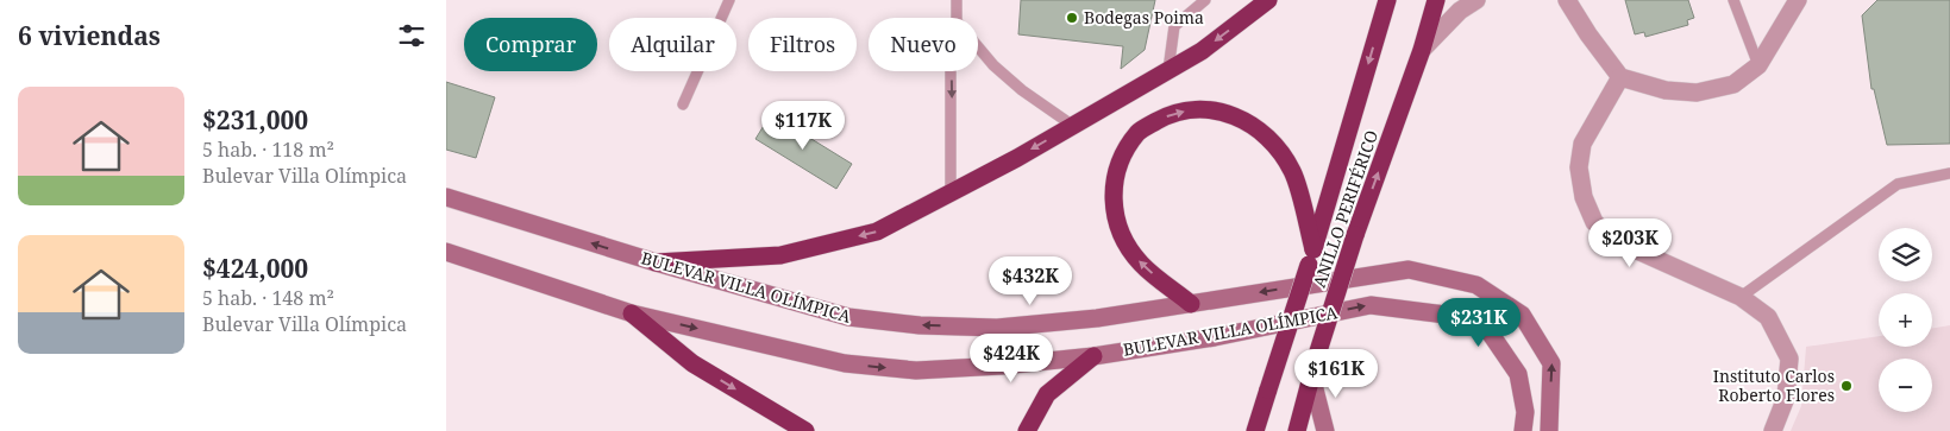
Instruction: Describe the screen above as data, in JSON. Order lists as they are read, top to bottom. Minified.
{"streets":{"highway":["ANILLO PERIFÉRICO"],"main road":["BULEVAR VILLA OLÍMPICA"]},"places":["Bodegas Poima","Instituto Carlos Roberto Flores"],"page":{"heading":"6 viviendas","chip":["Comprar","Alquilar","Filtros","Nuevo"],"list":[{"name":"$231,000","note":"5 hab. · 118 m² · Bulevar Villa Olímpica"},{"name":"$424,000","note":"5 hab. · 148 m² · Bulevar Villa Olímpica"}],"price":["$117K","$203K","$432K","$231K","$424K","$161K"],"map_buttons":["+","−"]}}
